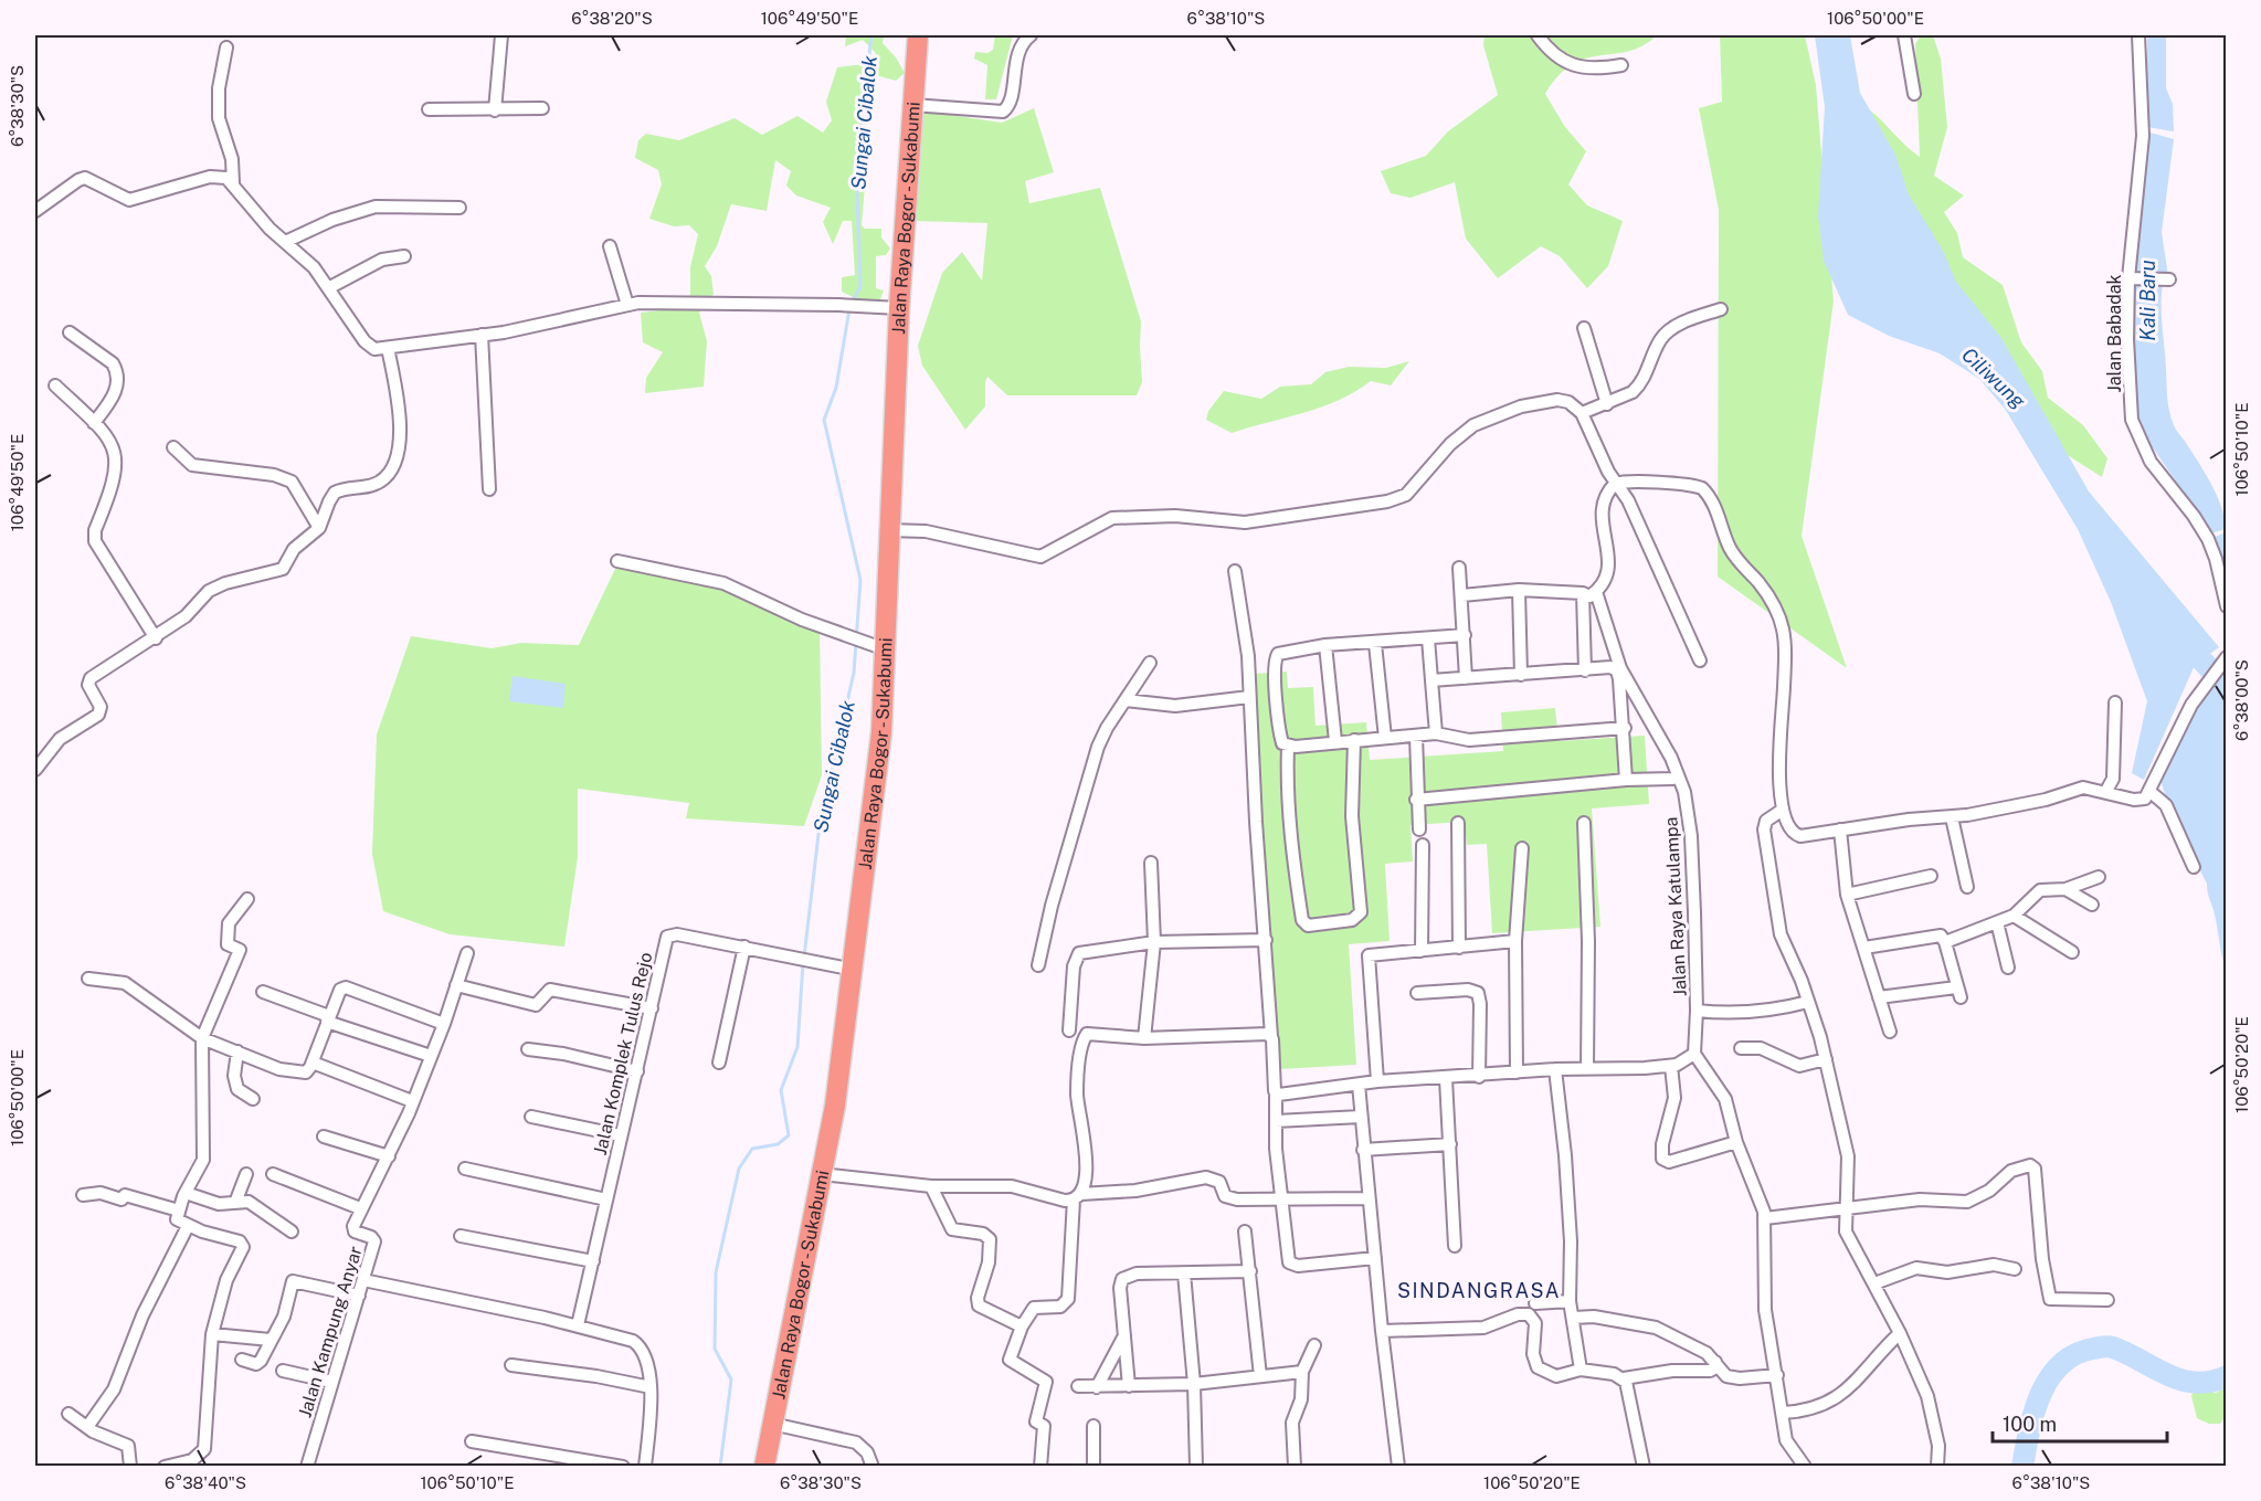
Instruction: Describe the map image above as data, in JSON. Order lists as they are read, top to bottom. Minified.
{"streets":{"highway":["Jalan Raya Bogor - Sukabumi"],"street":["Jalan Babadak","Jalan Raya Katulampa","Jalan Komplek Tulus Rejo","Jalan Kampung Anyar"]},"crossings":[["Jalan Raya Bogor - Sukabumi","Jalan Komplek Tulus Rejo"]],"districts":["SINDANGRASA"],"water":["Sungai Cibalok","Kali Baru","Ciliwung"],"scale_bar":"100 m","coordinates":["6°38'20\"S","106°49'50\"E","6°38'10\"S","106°50'00\"E","6°38'30\"S","106°50'10\"E","6°38'00\"S","106°50'20\"E","6°38'40\"S"]}
